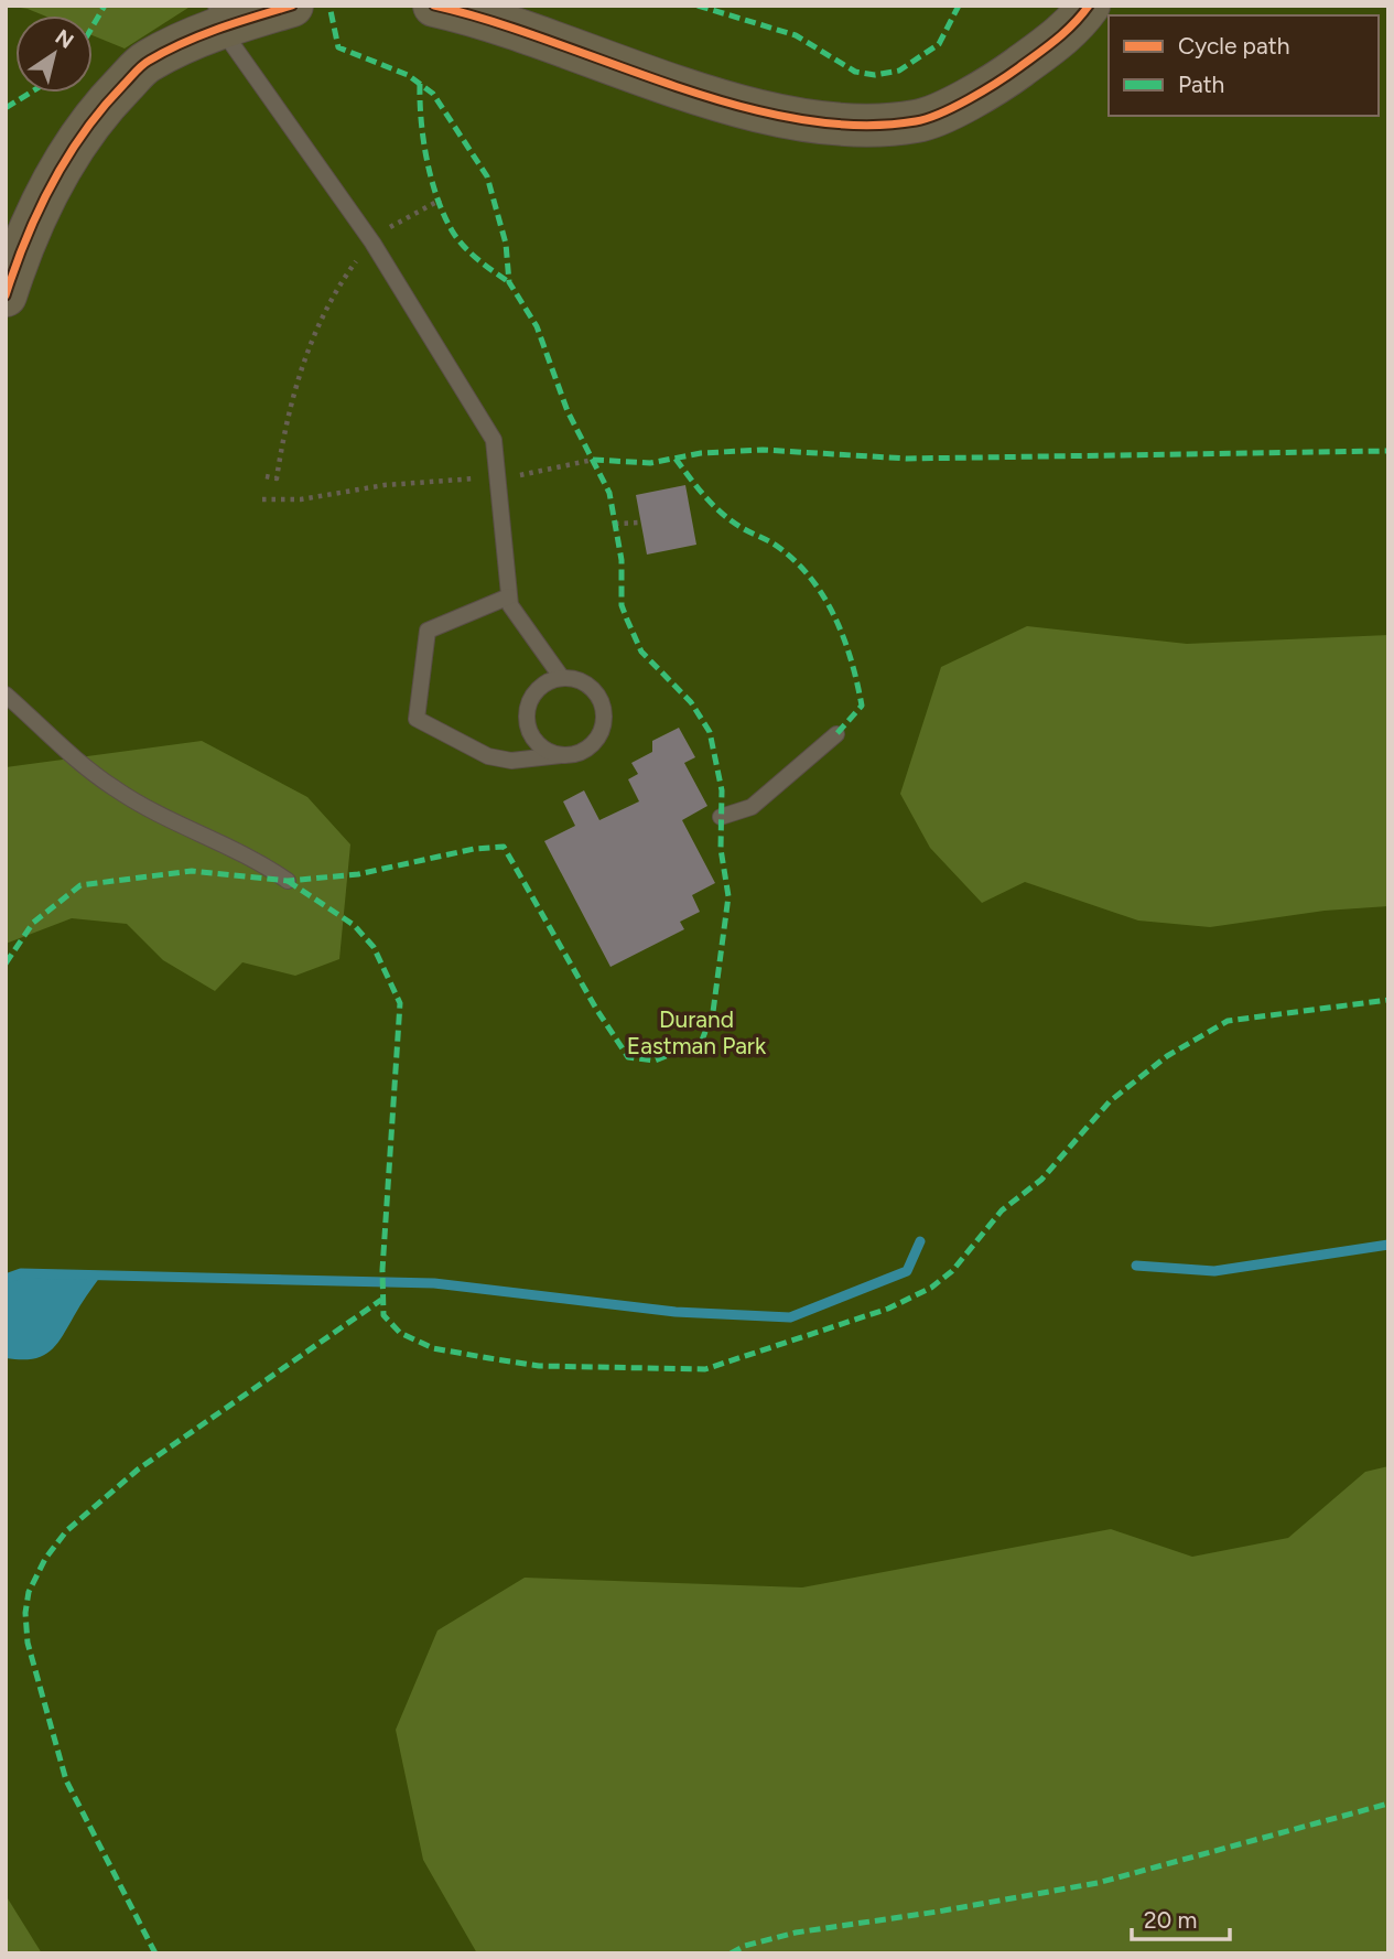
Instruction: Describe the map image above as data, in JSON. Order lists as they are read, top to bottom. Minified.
{"parks":["Durand Eastman Park"],"legend":["Cycle path","Path"],"scale_bar":"20 m","north":"top right"}
